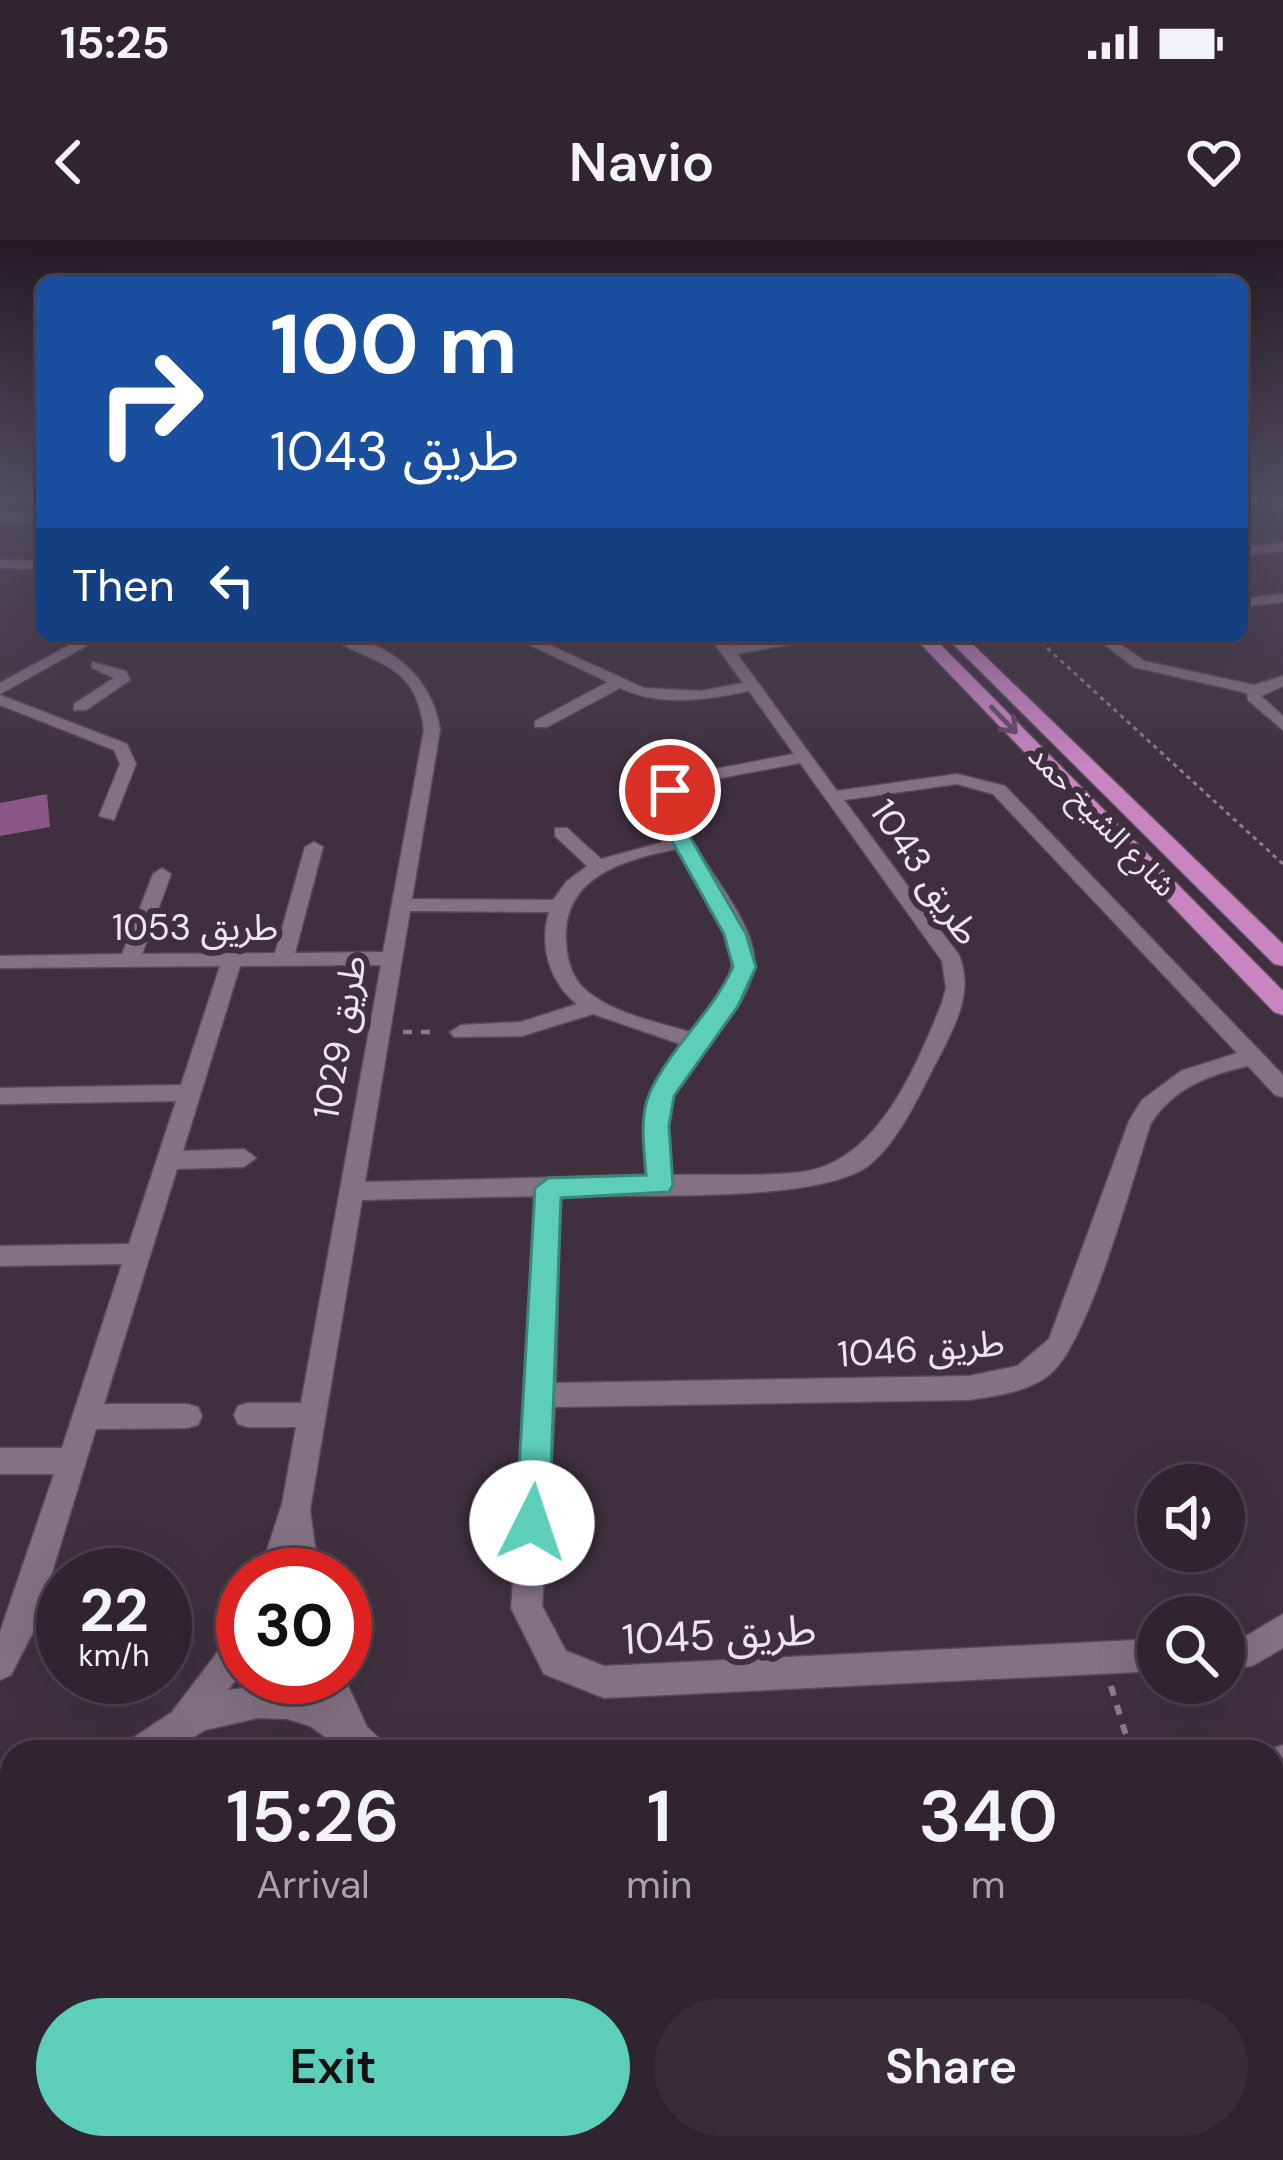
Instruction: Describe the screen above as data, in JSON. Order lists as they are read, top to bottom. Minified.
{"streets":{"main road":["شارع الشيخ حمد"],"street":["طريق 1043","طريق 1053","طريق 1029","طريق 1046","طريق 1045"]},"crossings":[["طريق 1043","طريق 1029"],["طريق 1043","طريق 1045"],["طريق 1053","طريق 1029"],["طريق 1046","طريق 1045"]],"page":{"status":"15:25","header":"Navio","turn":["100 m","طريق 1043"],"then":"Then","speed":"22 km/h","limit":"30","eta":["15:26","Arrival","1","min","340","m"],"buttons":["Exit","Share"]}}
